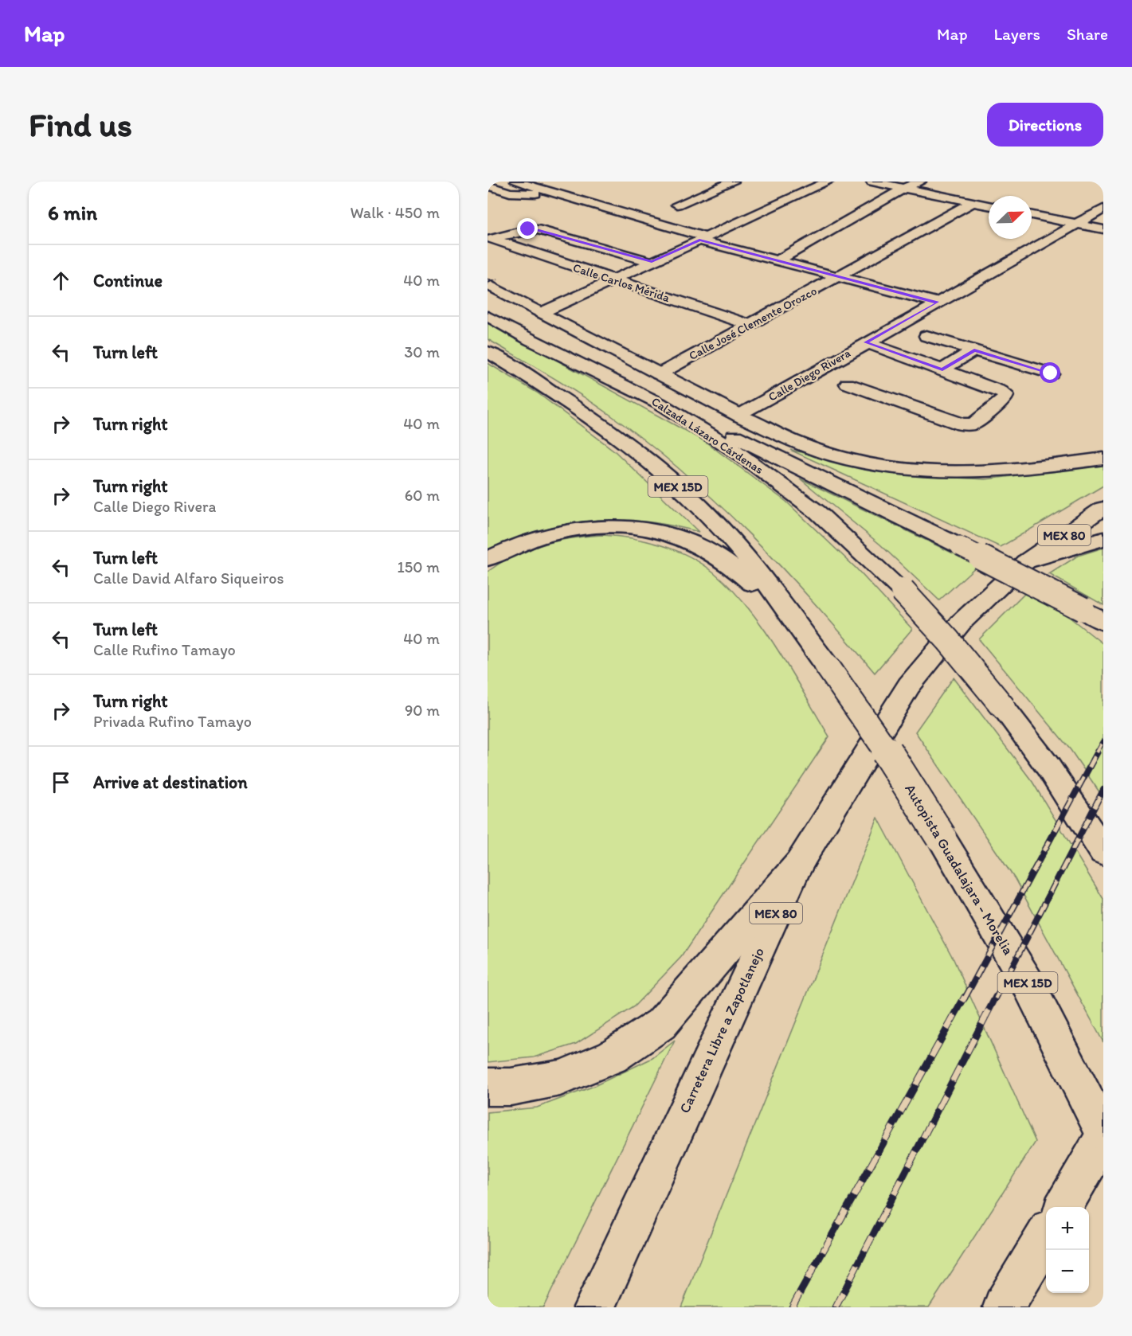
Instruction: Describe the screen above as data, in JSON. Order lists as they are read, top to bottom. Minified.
{"streets":{"main road":["Calle Carlos Mérida","Calle José Clemente Orozco","Calle Diego Rivera","Calzada Lázaro Cárdenas","MEX 15D","MEX 80","Autopista Guadalajara - Morelia","Carretera Libre a Zapotlanejo"]},"crossings":[["Calle Carlos Mérida","Calle José Clemente Orozco"],["MEX 15D","Autopista Guadalajara - Morelia"],["MEX 80","Carretera Libre a Zapotlanejo"]],"north":"top right","page":{"header":"Map","nav":["Map","Layers","Share"],"buttons":"Directions","title":"Find us","heading":["6 min","Walk · 450 m"],"list":[["Continue","40 m"],["Turn left","30 m"],["Turn right","40 m"],["Turn right","Calle Diego Rivera","60 m"],["Turn left","Calle David Alfaro Siqueiros","150 m"],["Turn left","Calle Rufino Tamayo","40 m"],["Turn right","Privada Rufino Tamayo","90 m"],"Arrive at destination"],"map_buttons":["+","−"]}}
